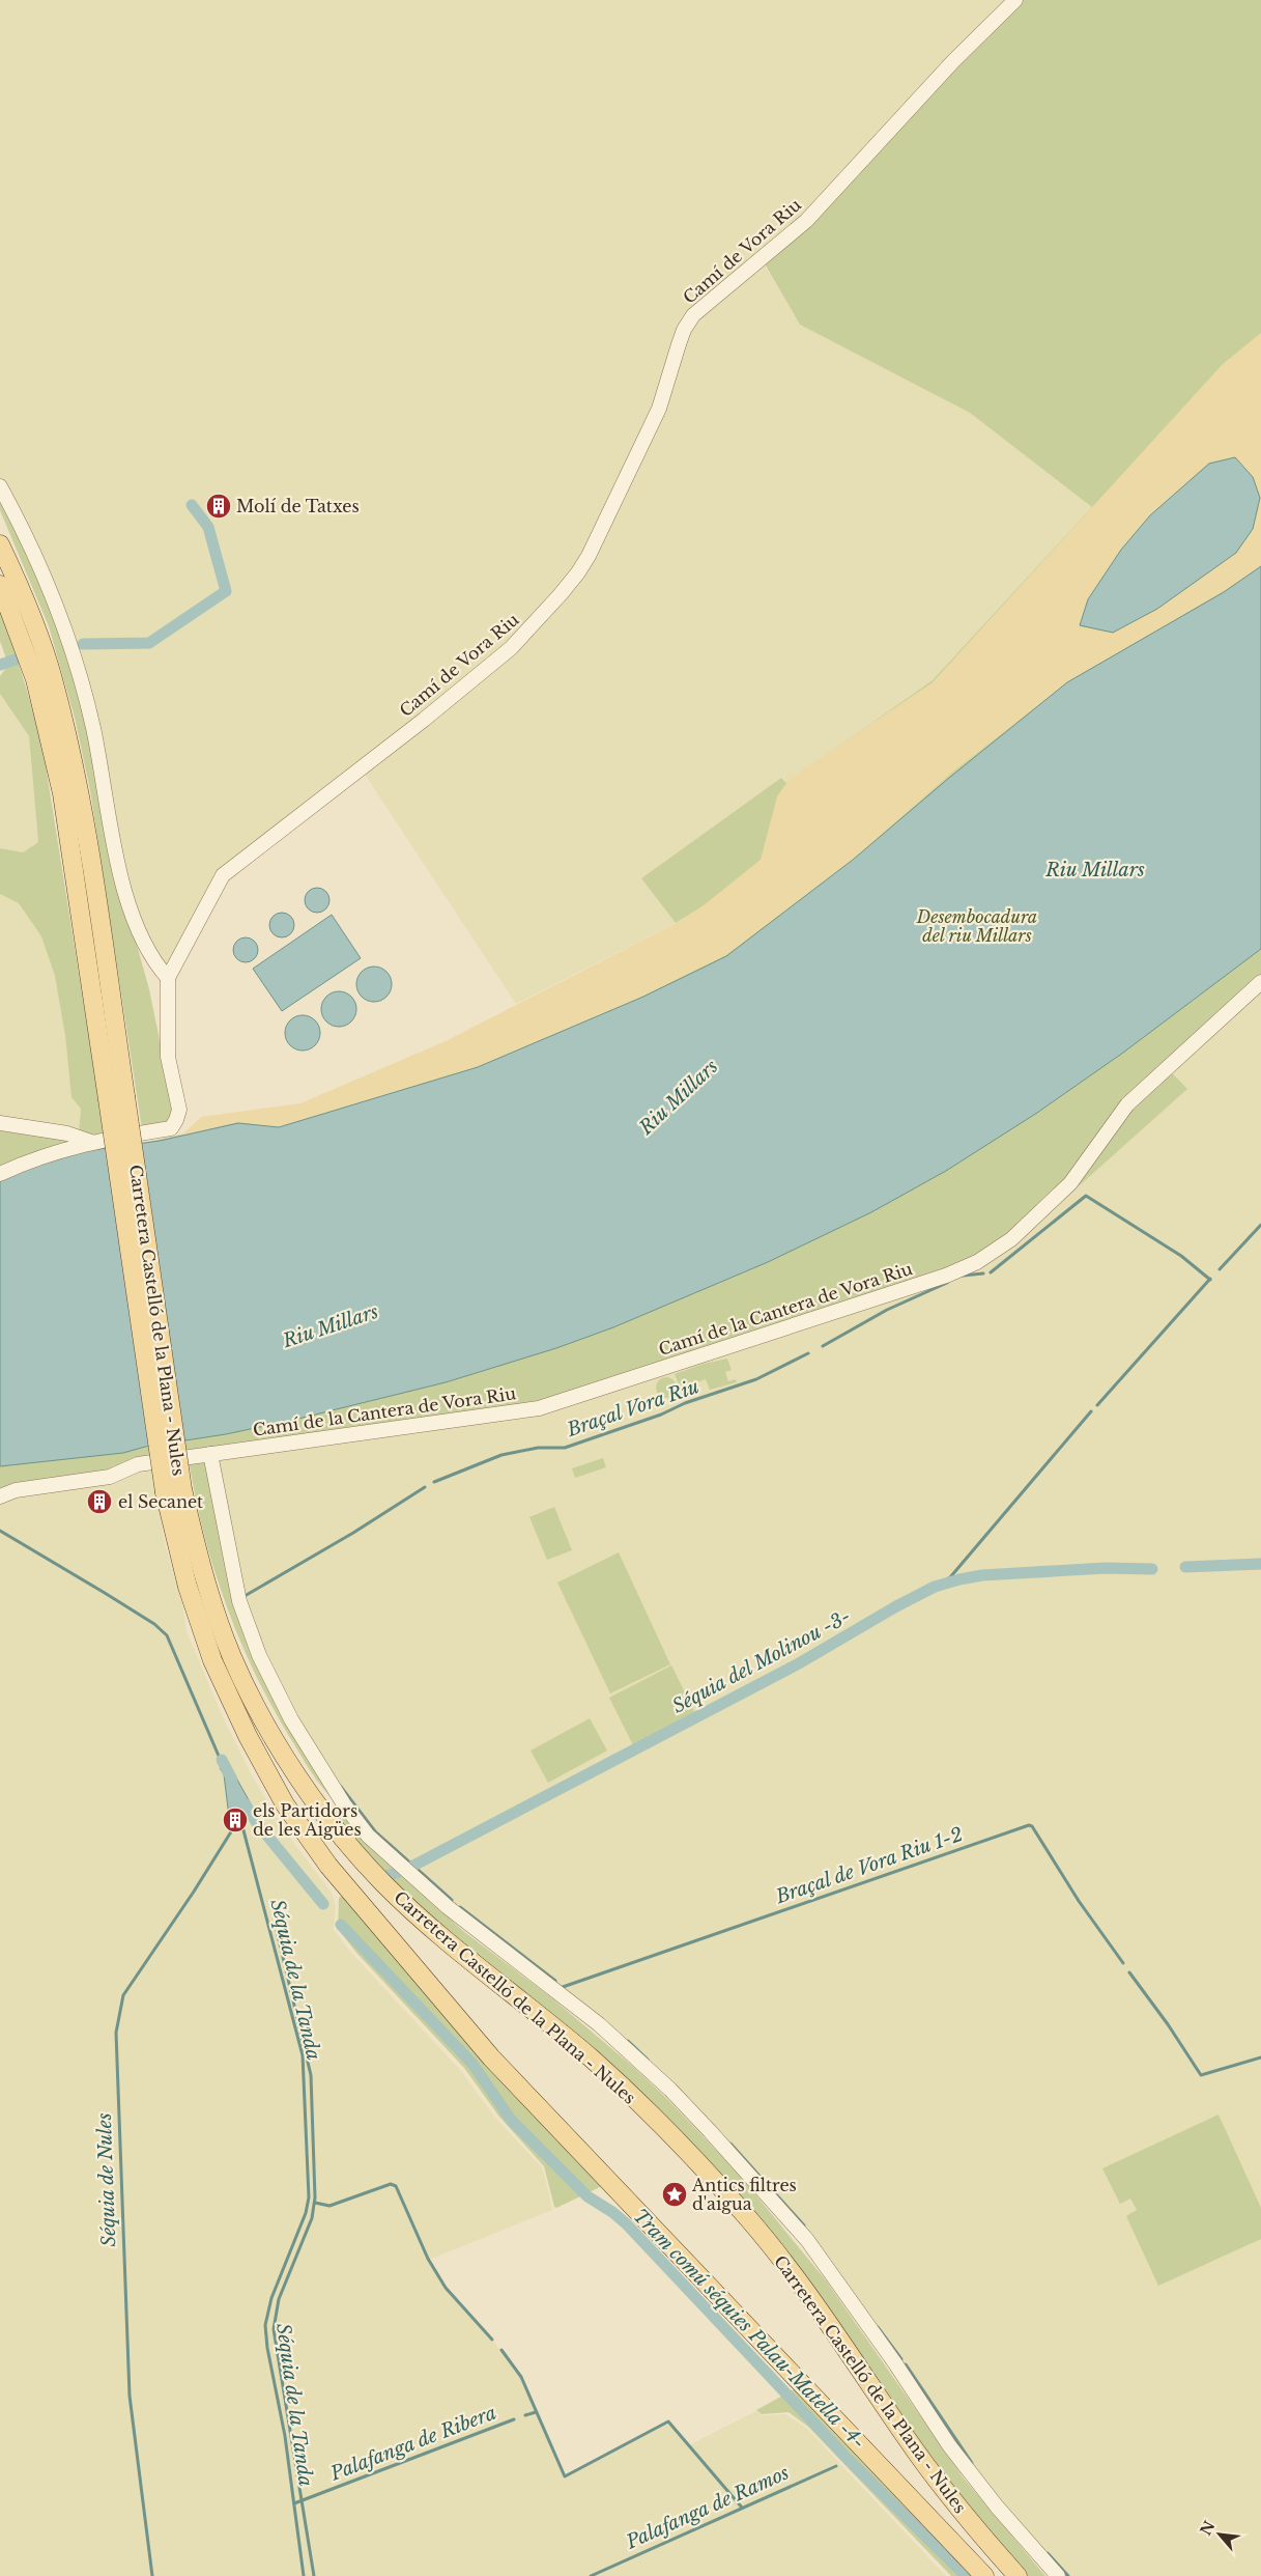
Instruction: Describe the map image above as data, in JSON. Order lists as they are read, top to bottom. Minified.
{"streets":{"main road":["Carretera Castelló de la Plana - Nules"],"street":["Camí de Vora Riu","Camí de la Cantera de Vora Riu"]},"water":["Riu Millars","Braçal Vora Riu","Séquia del Molinou -3-","Braçal de Vora Riu 1-2","Séquia de la Tanda","Séquia de Nules","Tram comú séquies Palau-Matella -4-","Palafanga de Ribera","Palafanga de Ramos"],"parks":["Desembocadura del riu Millars"],"places":{"building":["Molí de Tatxes","el Secanet","els Partidors de les Aigües"],"place":["Antics filtres d'aigua"]},"north":"top left"}
